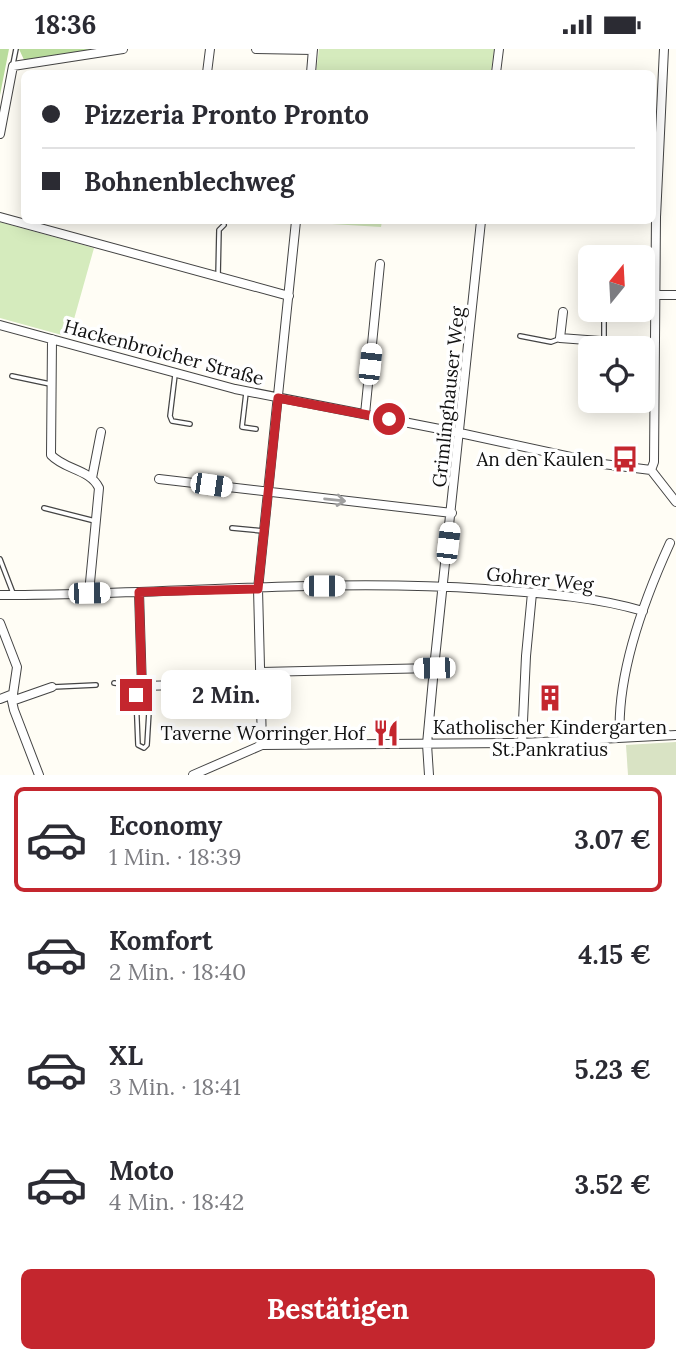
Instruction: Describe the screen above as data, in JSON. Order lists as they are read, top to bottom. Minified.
{"streets":{"street":["Hackenbroicher Straße","Grimlinghauser Weg","Gohrer Weg"]},"crossings":[["Hackenbroicher Straße","Grimlinghauser Weg"],["Grimlinghauser Weg","Gohrer Weg"]],"places":{"bus stop":["An den Kaulen"],"building":["Katholischer Kindergarten St.Pankratius"],"restaurant":["Taverne Worringer Hof"]},"north":"top","page":{"status":"18:36","banner":["Pizzeria Pronto Pronto","Bohnenblechweg"],"bubble":"2 Min.","list":[{"name":"Economy","note":"1 Min. · 18:39","value":"3.07 €"},{"name":"Komfort","note":"2 Min. · 18:40","value":"4.15 €"},{"name":"XL","note":"3 Min. · 18:41","value":"5.23 €"},{"name":"Moto","note":"4 Min. · 18:42","value":"3.52 €"}],"buttons":"Bestätigen"}}
